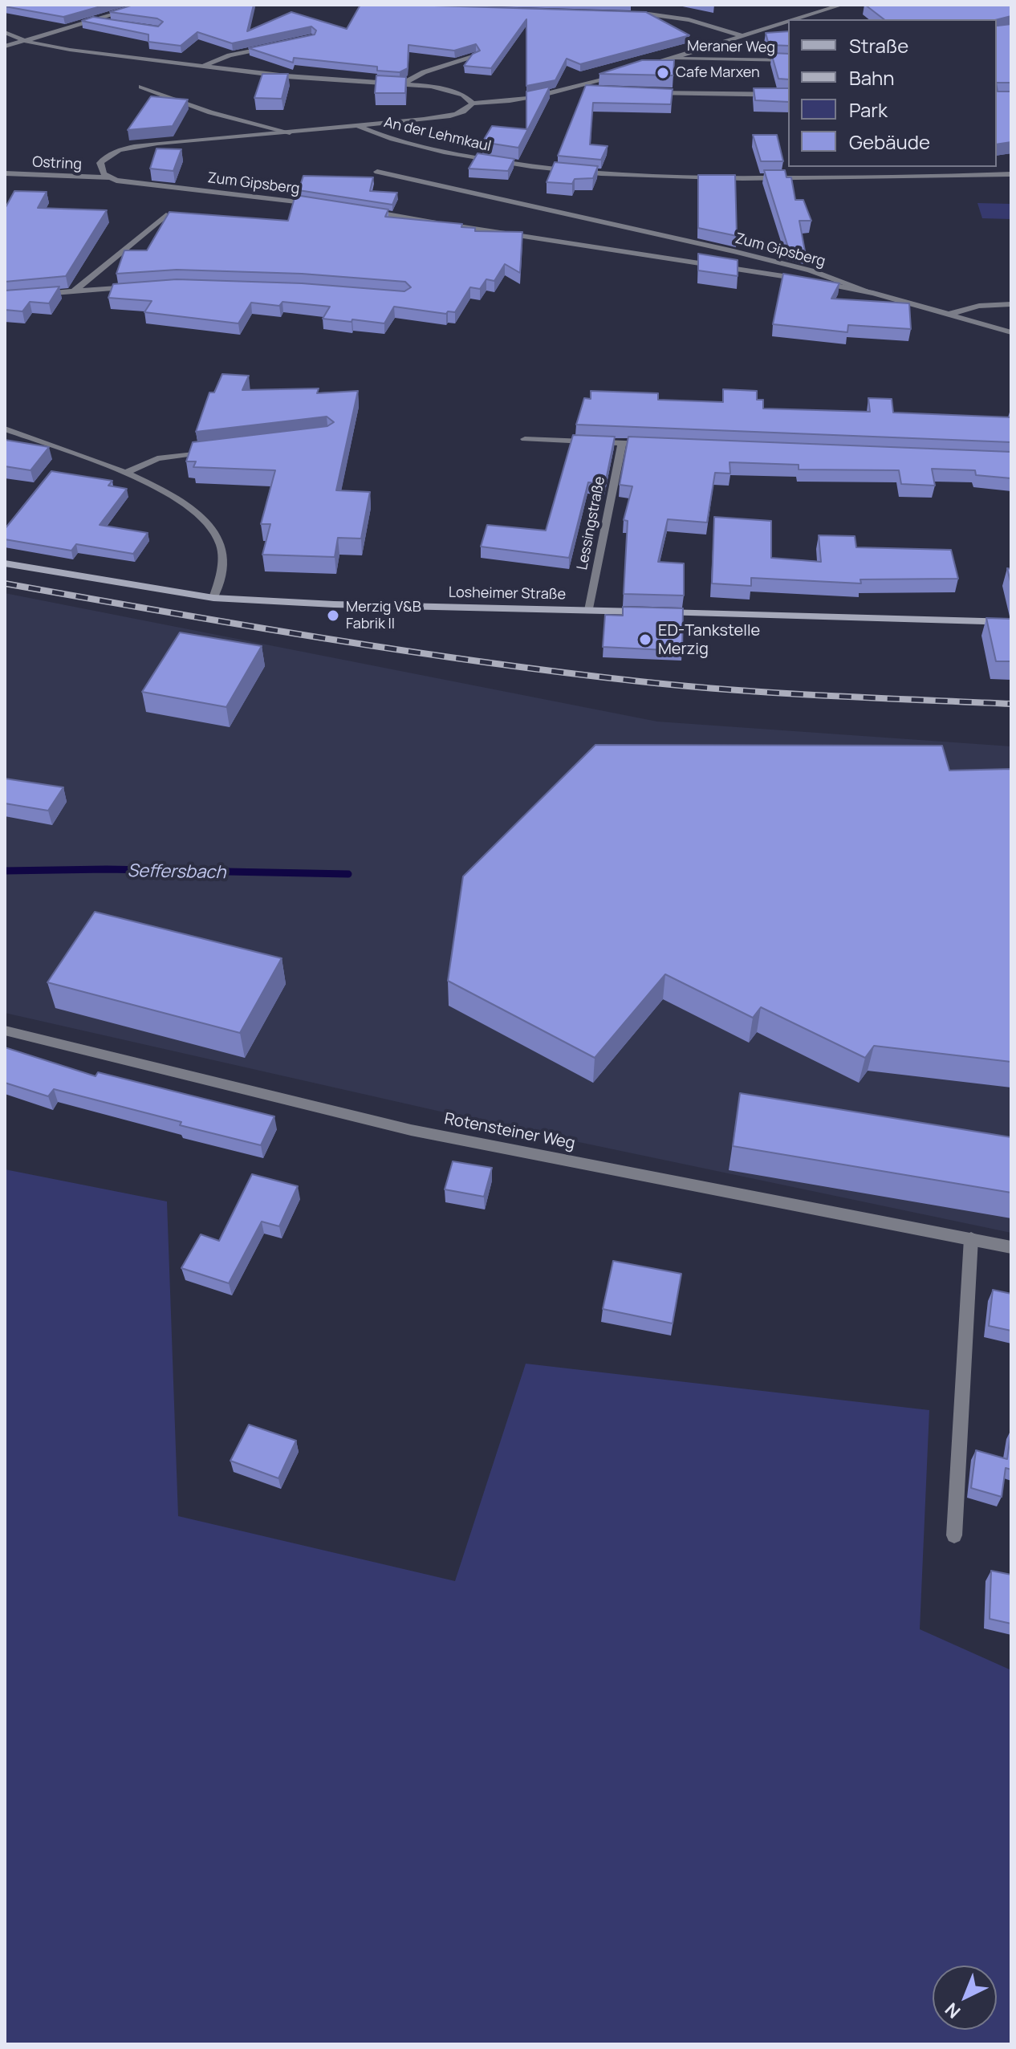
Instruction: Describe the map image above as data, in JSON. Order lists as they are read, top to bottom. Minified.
{"streets":{"main road":["Losheimer Straße"],"street":["Meraner Weg","An der Lehmkaul","Ostring","Zum Gipsberg","Lessingstraße","Rotensteiner Weg"]},"crossings":[["Ostring","Zum Gipsberg"],["Lessingstraße","Losheimer Straße"]],"water":["Seffersbach"],"places":["Cafe Marxen","Merzig V&B Fabrik II","ED-Tankstelle Merzig"],"legend":["Straße","Bahn","Park","Gebäude"],"north":"bottom left"}
